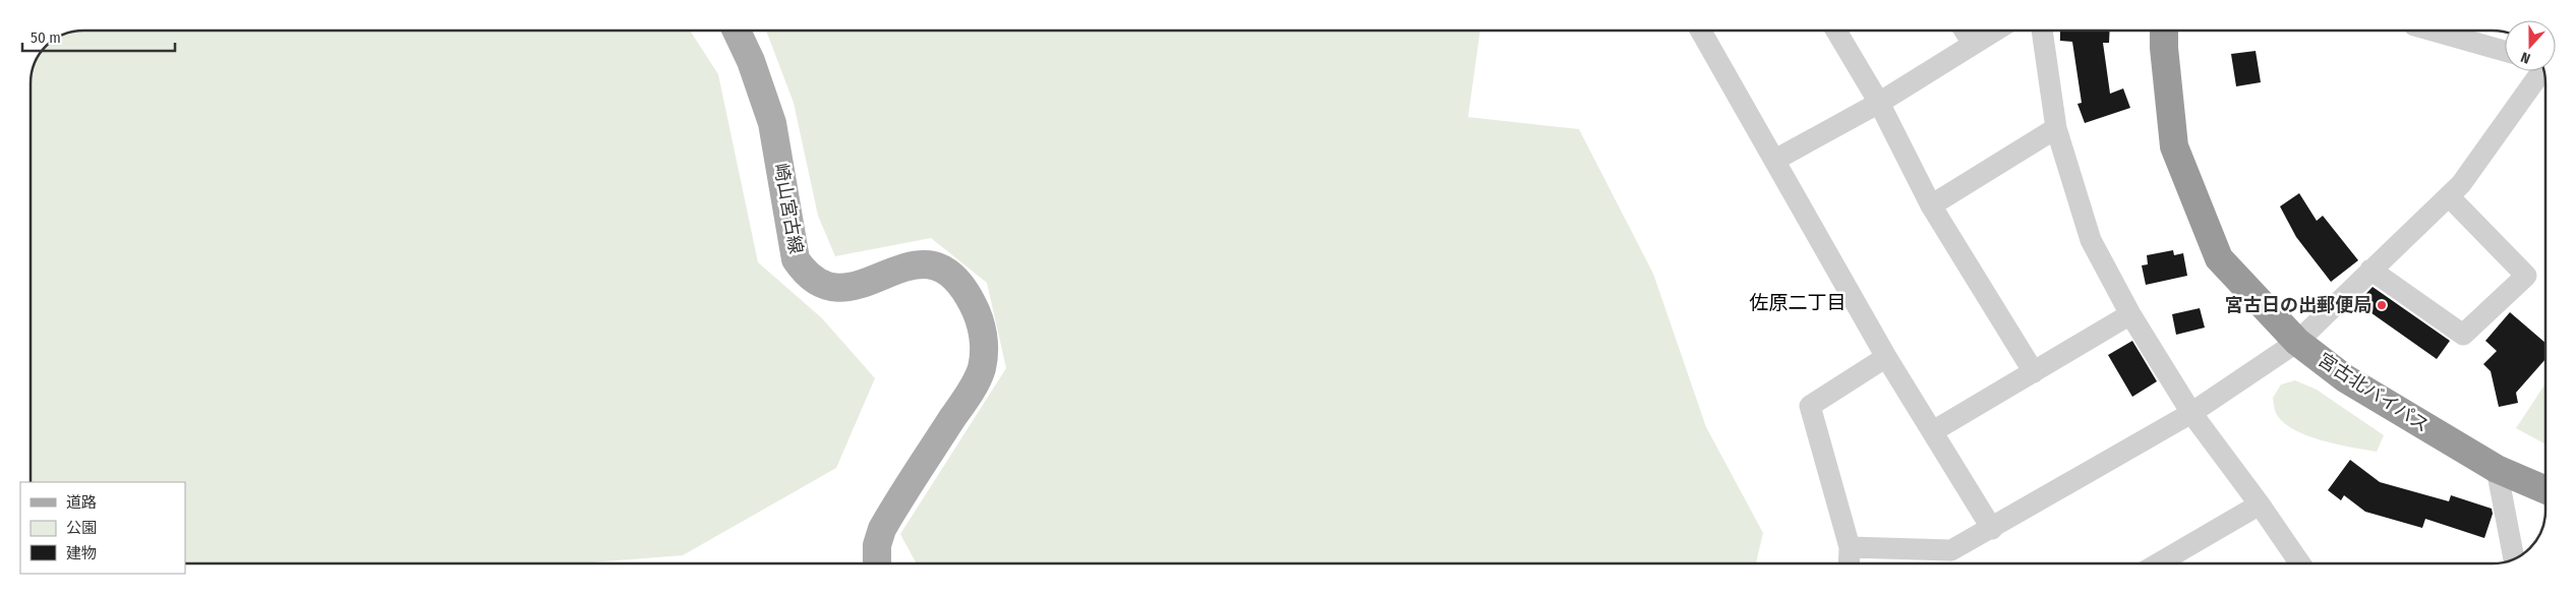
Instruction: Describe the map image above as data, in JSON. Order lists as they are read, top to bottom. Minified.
{"streets":{"highway":["宮古北バイパス"],"main road":["崎山宮古線"]},"districts":["佐原二丁目"],"places":["宮古日の出郵便局"],"legend":["道路","公園","建物"],"scale_bar":"50 m","north":"bottom"}
